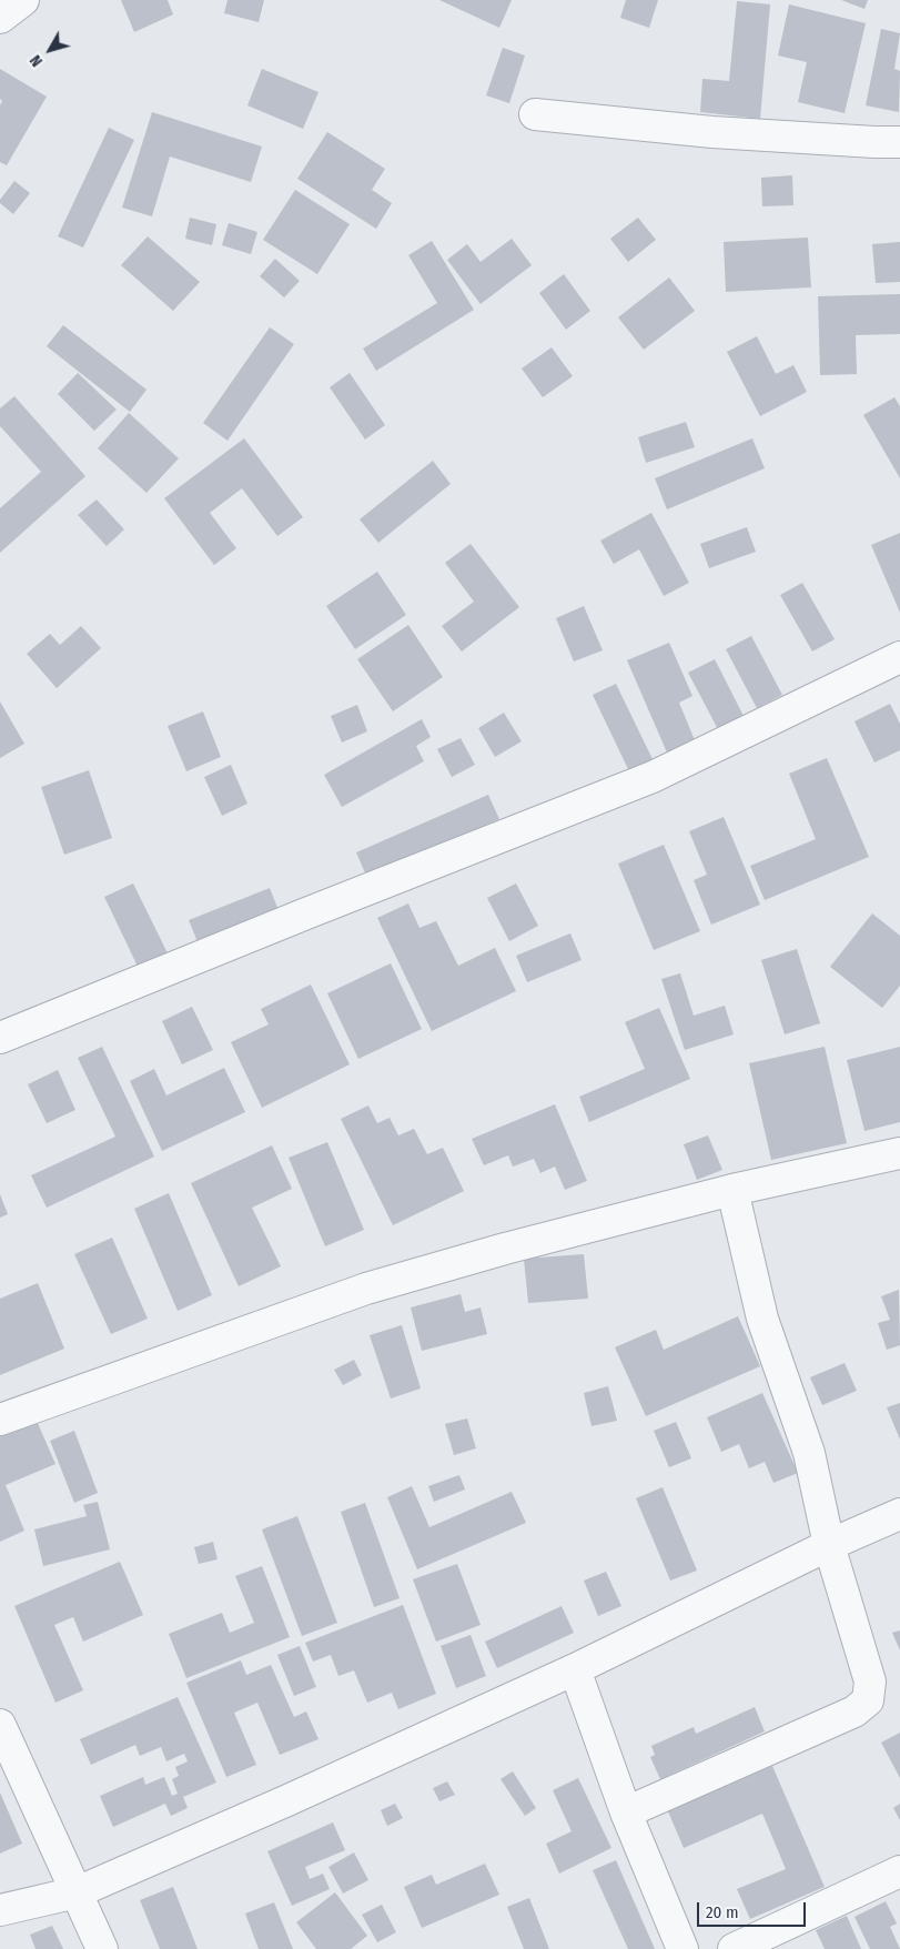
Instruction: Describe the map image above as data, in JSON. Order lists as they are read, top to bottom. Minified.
{"scale_bar":"20 m","north":"bottom left"}
